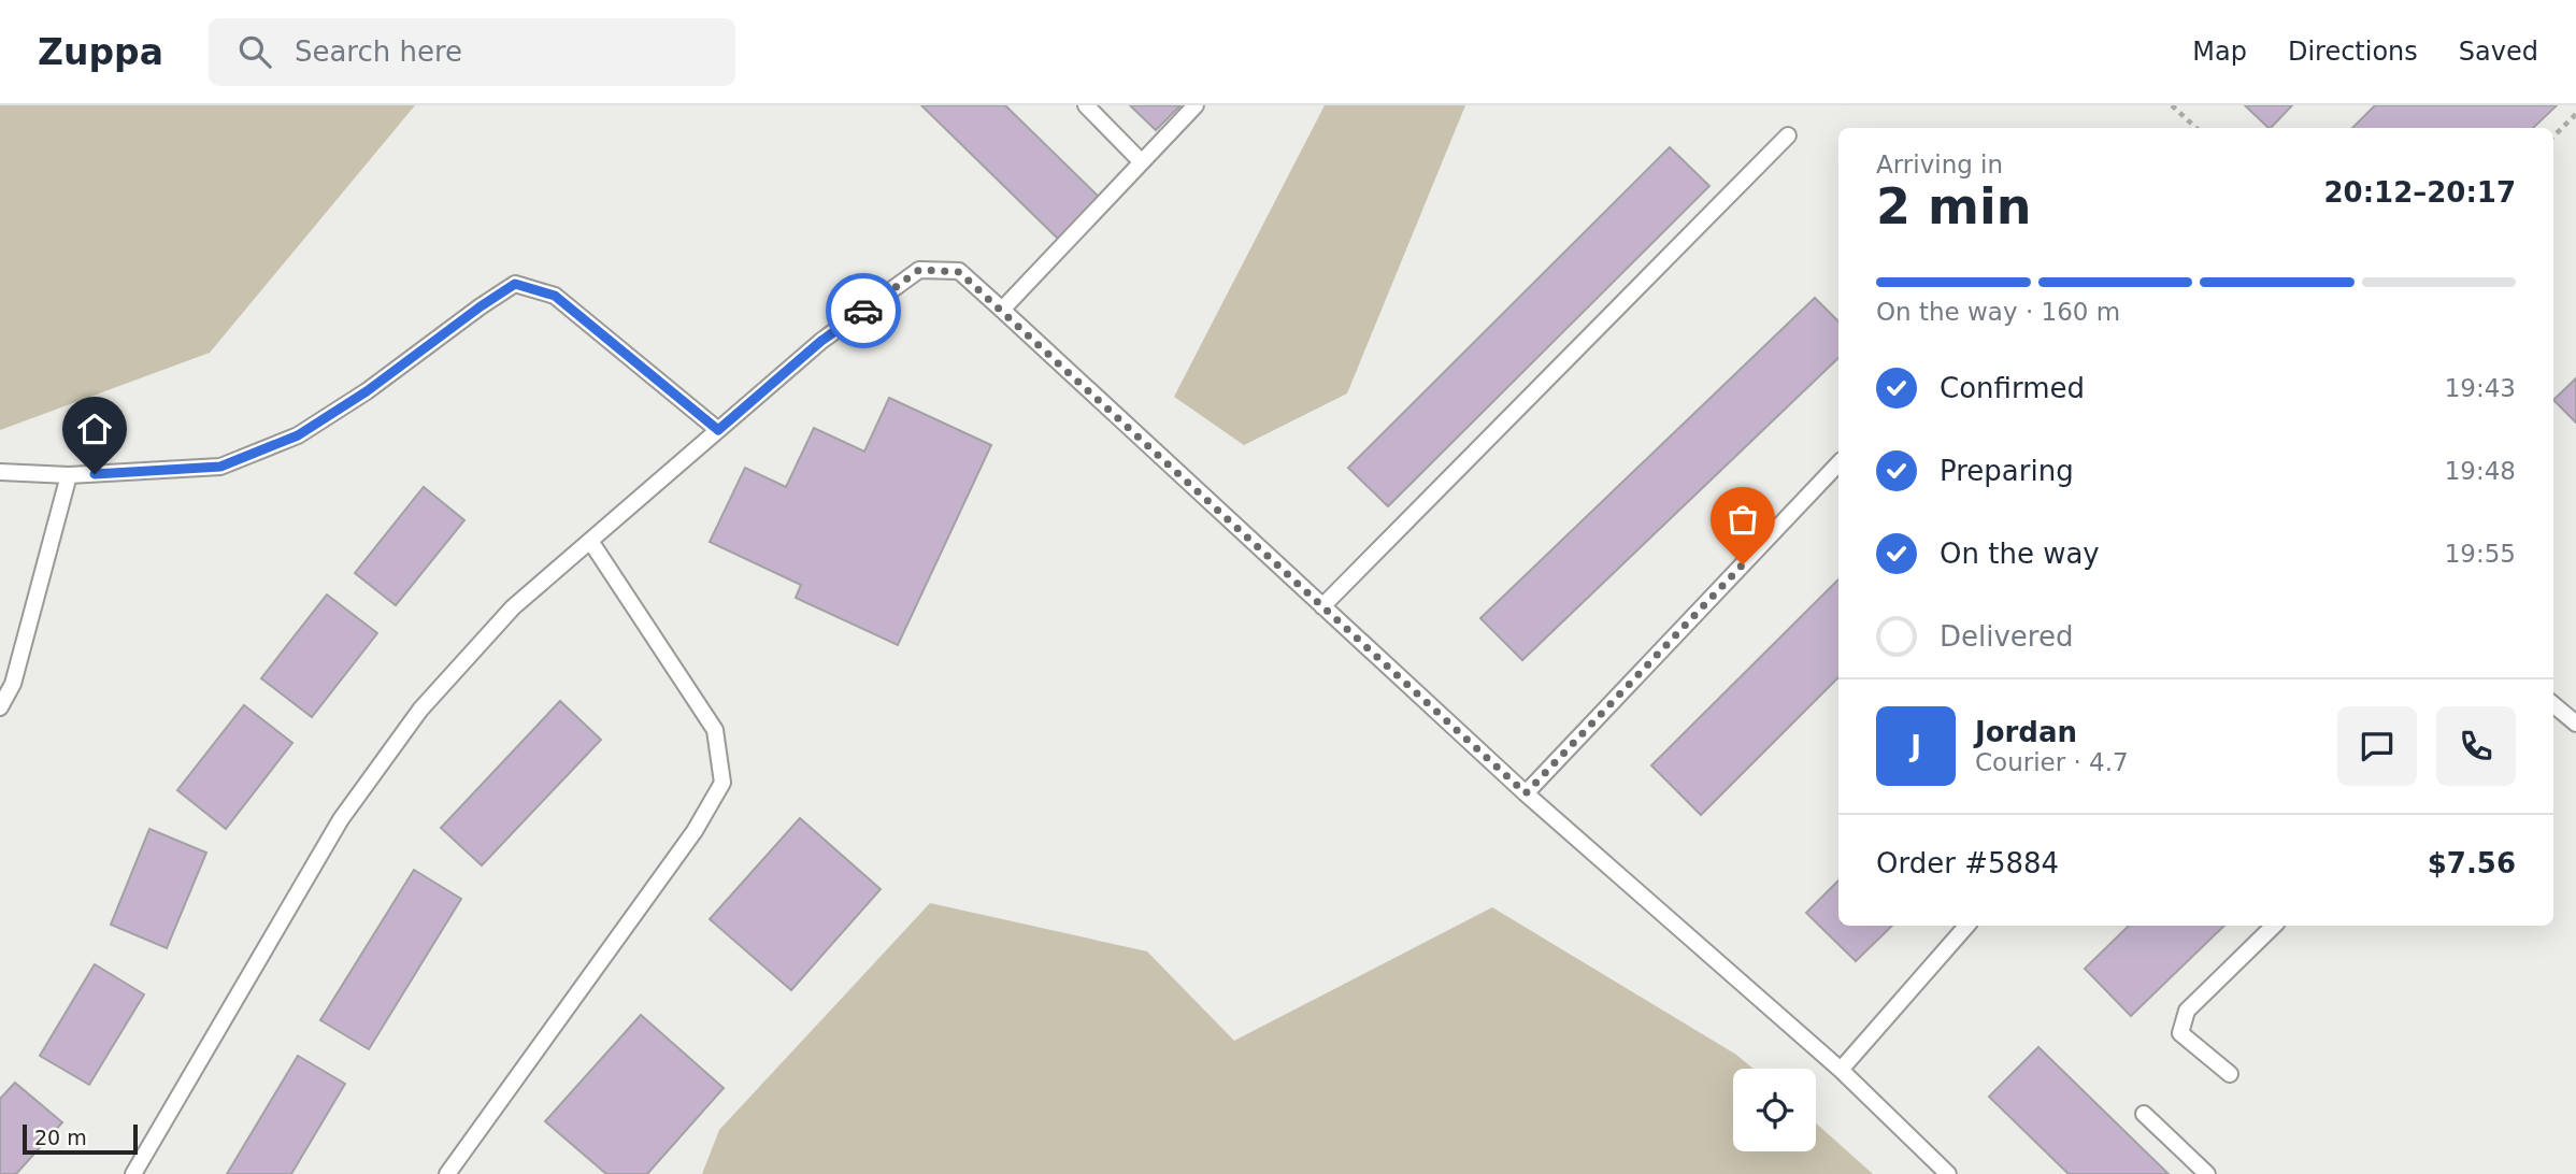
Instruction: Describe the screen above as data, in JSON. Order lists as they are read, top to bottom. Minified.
{"scale_bar":"20 m","page":{"header":"Zuppa","search":"Search here","nav":["Map","Directions","Saved"],"heading":["2 min","Arriving in","20:12–20:17"],"panel":["Jordan","Courier · 4.7","Order #5884","$7.56"],"bar":"On the way · 160 m","list":[["Confirmed","19:43"],["Preparing","19:48"],["On the way","19:55"],"Delivered"],"round":"J","scale":"20 m"}}
